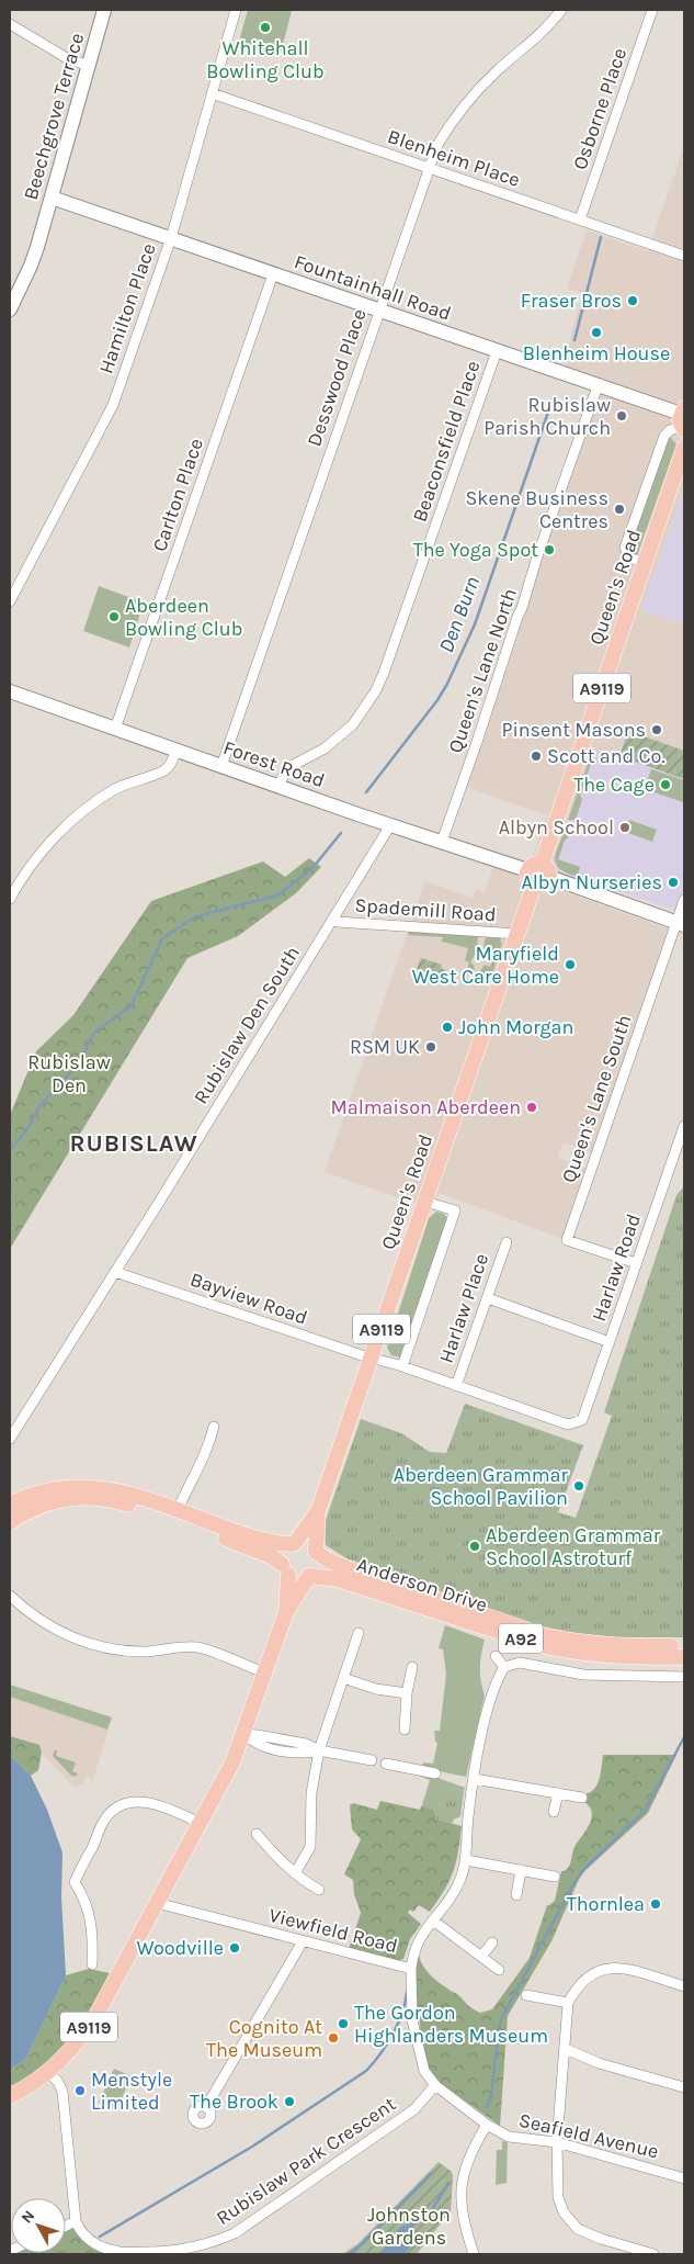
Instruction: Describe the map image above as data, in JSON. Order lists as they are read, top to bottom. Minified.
{"streets":{"main road":["Queen's Road","A9119","Anderson Drive","A92"],"street":["Osborne Place","Beechgrove Terrace","Blenheim Place","Fountainhall Road","Hamilton Place","Desswood Place","Beaconsfield Place","Carlton Place","Queen's Lane North","Forest Road","Spademill Road","Rubislaw Den South","Queen's Lane South","Harlaw Road","Bayview Road","Harlaw Place","Viewfield Road","Seafield Avenue","Rubislaw Park Crescent"]},"crossings":[["Osborne Place","Blenheim Place"],["Beechgrove Terrace","Fountainhall Road"],["Blenheim Place","Hamilton Place"],["Blenheim Place","Desswood Place"],["Fountainhall Road","Hamilton Place"],["Fountainhall Road","Desswood Place"],["Fountainhall Road","Beaconsfield Place"],["Fountainhall Road","Carlton Place"],["Fountainhall Road","Queen's Lane North"],["Desswood Place","Forest Road"],["Beaconsfield Place","Forest Road"],["Carlton Place","Forest Road"],["Queen's Road","A9119"],["Queen's Road","Forest Road"],["Queen's Road","Spademill Road"],["Queen's Road","Bayview Road"],["Queen's Road","Anderson Drive"],["Queen's Road","A92"],["Queen's Lane North","Forest Road"],["A9119","Anderson Drive"],["A9119","A92"],["A9119","Viewfield Road"],["Forest Road","Rubislaw Den South"],["Spademill Road","Rubislaw Den South"],["Rubislaw Den South","Bayview Road"],["Queen's Lane South","Harlaw Road"],["Harlaw Road","Bayview Road"],["Bayview Road","Harlaw Place"],["Anderson Drive","A92"],["Viewfield Road","Seafield Avenue"],["Viewfield Road","Rubislaw Park Crescent"]],"districts":["RUBISLAW"],"water":["Den Burn"],"parks":["Rubislaw Den","Johnston Gardens"],"places":["Whitehall Bowling Club","Fraser Bros","Blenheim House","Rubislaw Parish Church","Skene Business Centres","The Yoga Spot","Aberdeen Bowling Club","Pinsent Masons","Scott and Co.","The Cage","Albyn School","Albyn Nurseries","Maryfield West Care Home","John Morgan","RSM UK","Malmaison Aberdeen","Aberdeen Grammar School Pavilion","Aberdeen Grammar School Astroturf","Thornlea","Woodville","The Gordon Highlanders Museum","Cognito At The Museum","Menstyle Limited","The Brook"],"north":"top left"}
